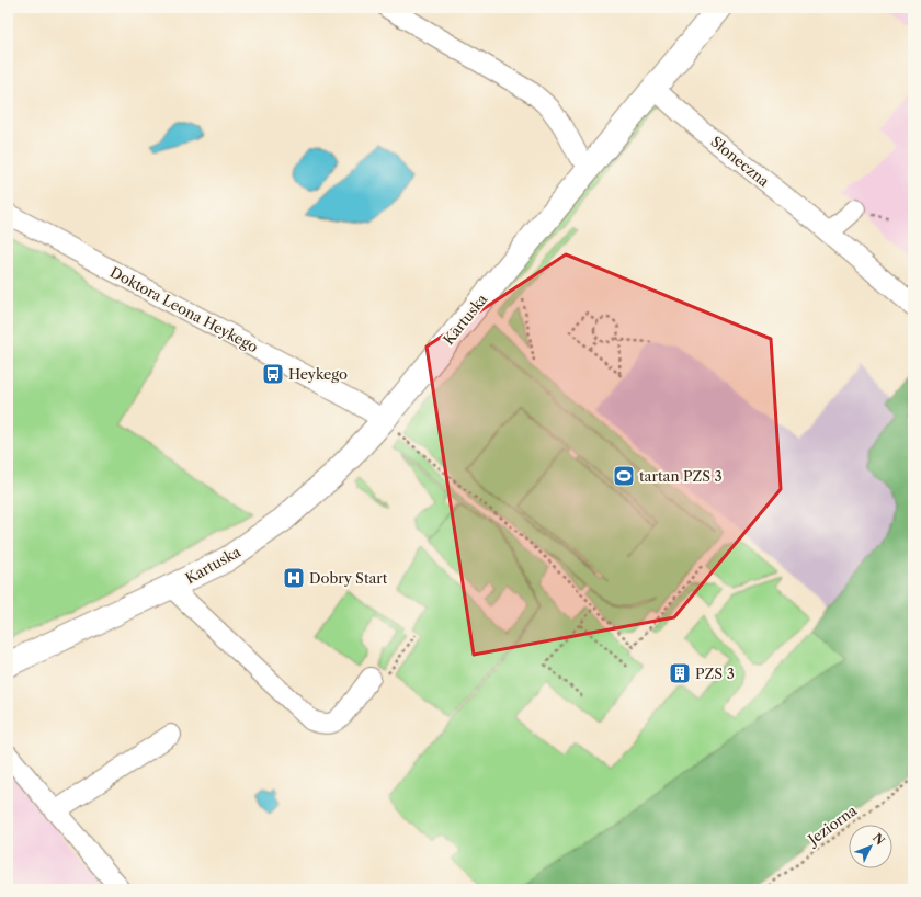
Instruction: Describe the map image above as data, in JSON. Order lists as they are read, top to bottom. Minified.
{"streets":{"main road":["Kartuska"],"street":["Słoneczna","Doktora Leona Heykego"],"path":["Jeziorna"]},"crossings":[["Słoneczna","Kartuska"],["Doktora Leona Heykego","Kartuska"]],"places":{"bus stop":["Heykego"],"sports":["tartan PZS 3"],"hospital":["Dobry Start"],"building":["PZS 3"]},"north":"top right"}
